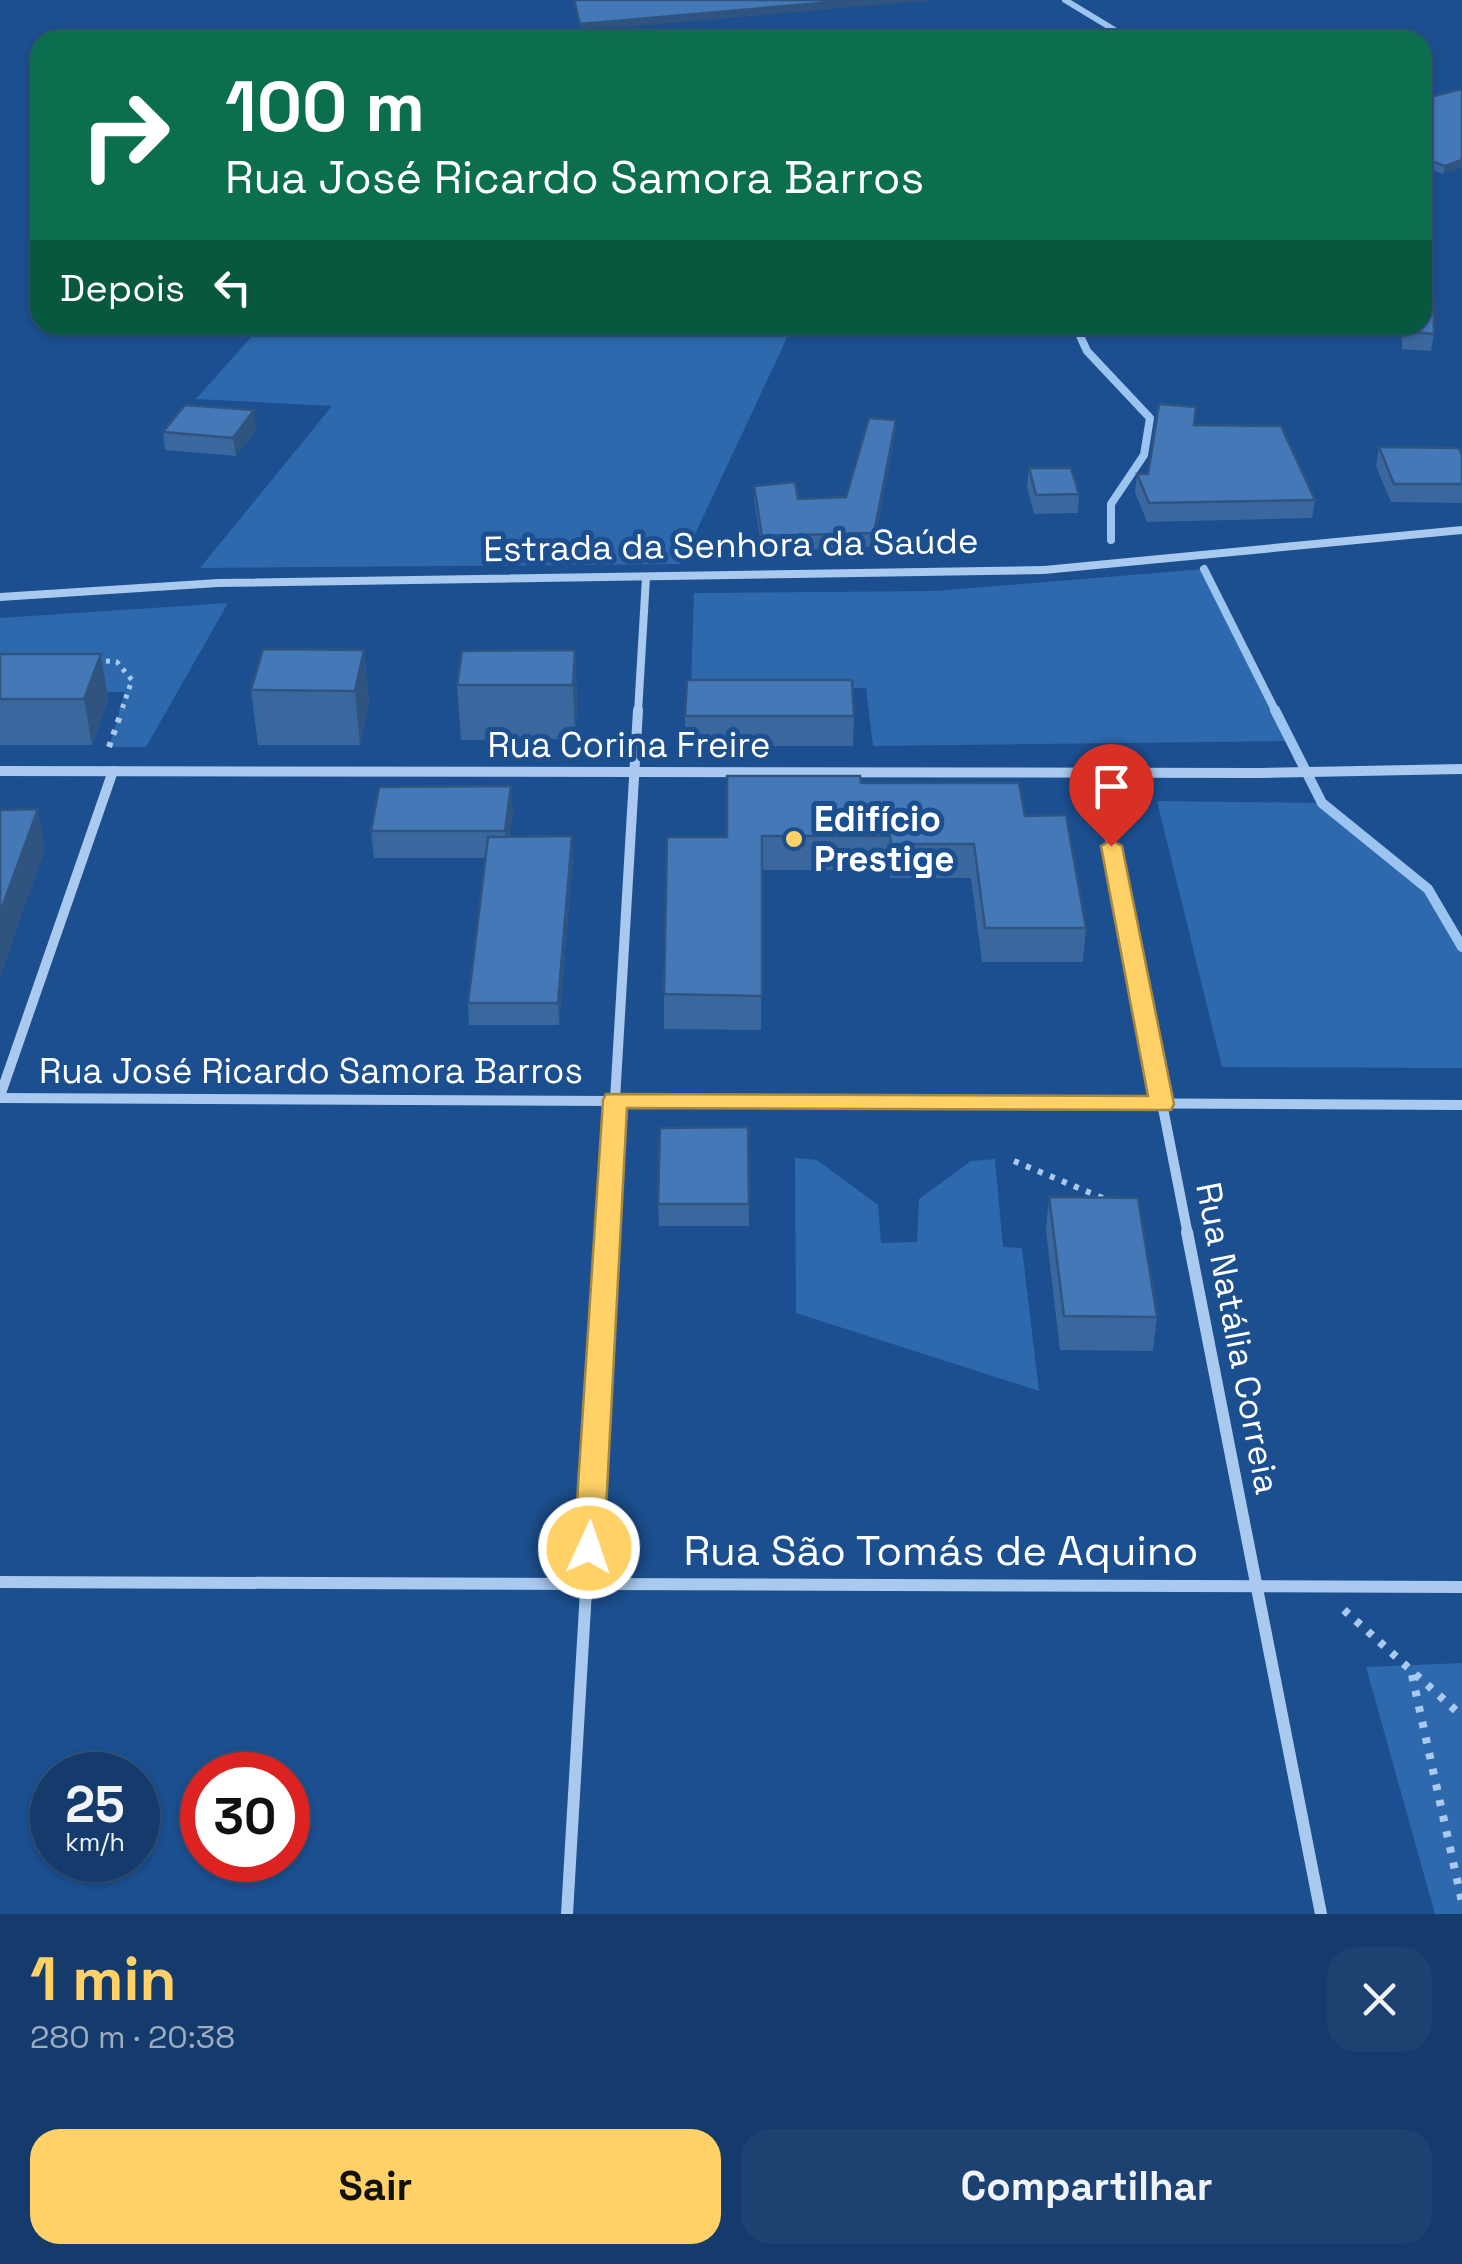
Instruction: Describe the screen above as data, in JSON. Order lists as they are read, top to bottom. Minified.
{"streets":{"street":["Estrada da Senhora da Saúde","Rua Corina Freire","Rua José Ricardo Samora Barros","Rua Natália Correia","Rua São Tomás de Aquino"]},"crossings":[["Rua Corina Freire","Rua Natália Correia"],["Rua José Ricardo Samora Barros","Rua Natália Correia"],["Rua Natália Correia","Rua São Tomás de Aquino"]],"places":["Edifício Prestige"],"page":{"turn":["100 m","Rua José Ricardo Samora Barros"],"then":"Depois","speed":"25 km/h","limit":"30","heading":["1 min","280 m · 20:38"],"buttons":["Sair","Compartilhar"]}}
